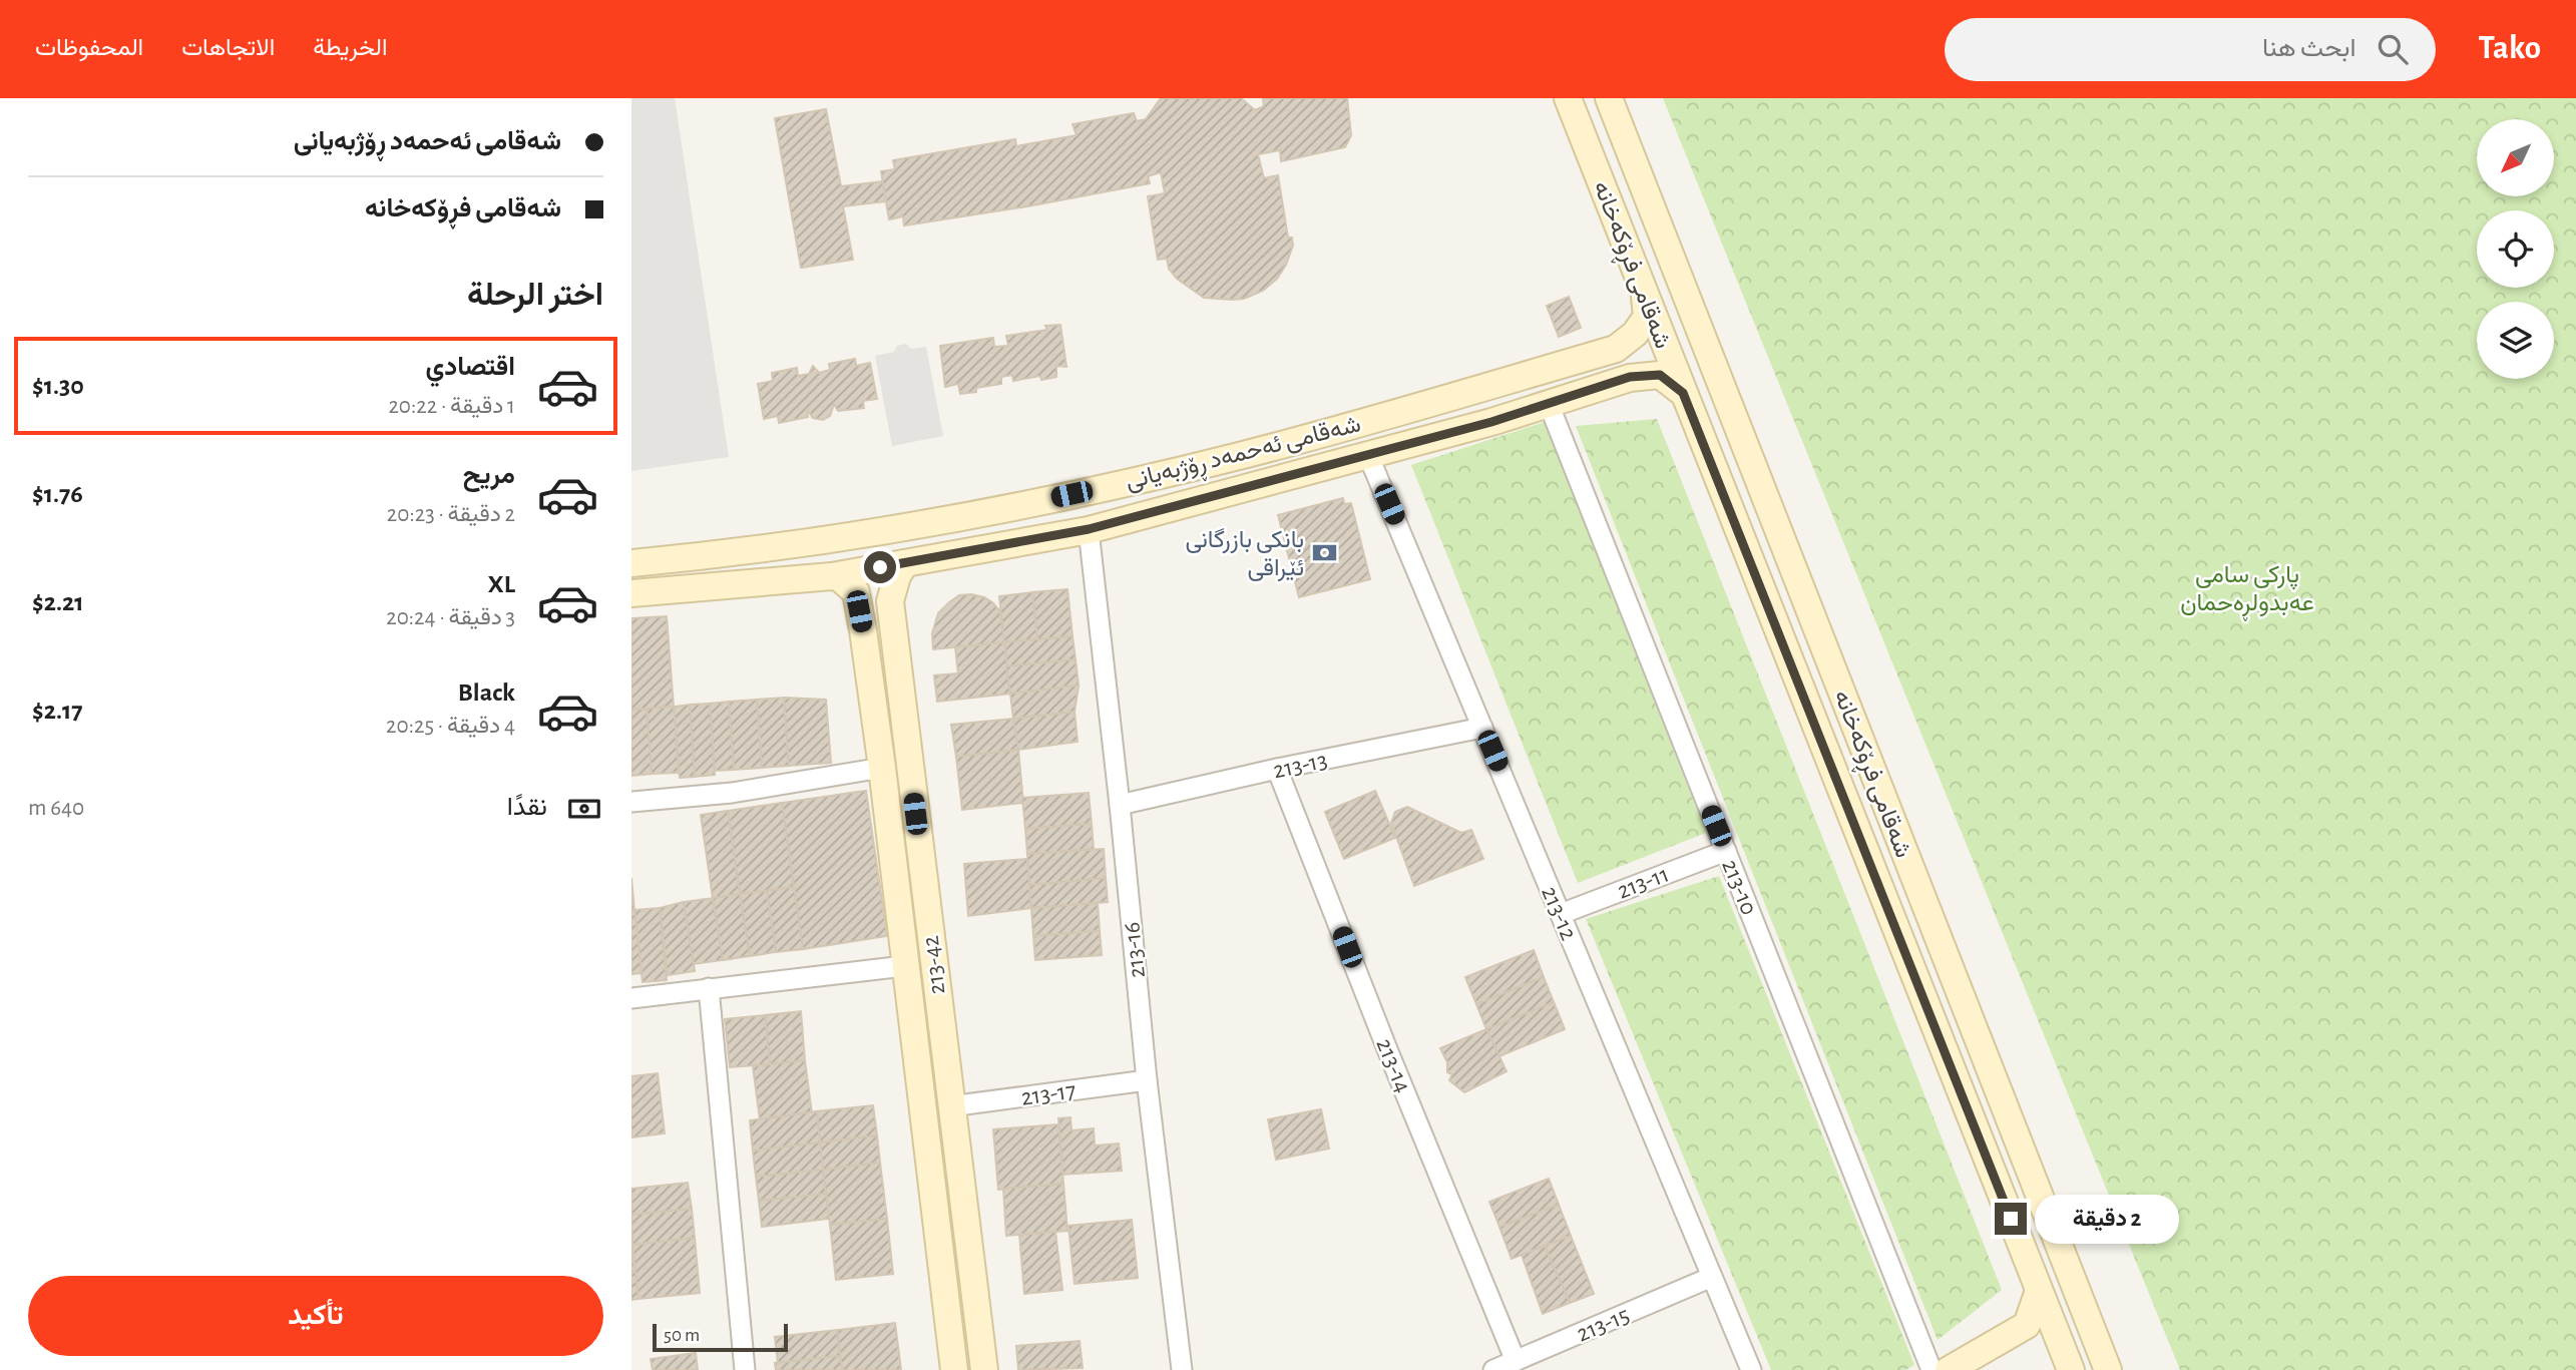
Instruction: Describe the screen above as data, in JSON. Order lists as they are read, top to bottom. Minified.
{"streets":{"street":["شەقامی فڕۆکەخانە","شەقامی ئەحمەد ڕۆژبەیانی","213-13","213-11","213-10","213-12","213-16","213-42","213-14","213-17","213-15"]},"crossings":[["شەقامی فڕۆکەخانە","شەقامی ئەحمەد ڕۆژبەیانی"],["شەقامی ئەحمەد ڕۆژبەیانی","213-10"],["شەقامی ئەحمەد ڕۆژبەیانی","213-12"],["شەقامی ئەحمەد ڕۆژبەیانی","213-16"],["شەقامی ئەحمەد ڕۆژبەیانی","213-42"],["213-13","213-12"],["213-13","213-16"],["213-13","213-14"],["213-11","213-10"],["213-11","213-12"],["213-12","213-15"],["213-16","213-17"],["213-42","213-17"],["213-14","213-15"]],"parks":["پارکی سامی عەبدولڕەحمان"],"places":{"bank":["بانکی بازرگانی ئێراقی"]},"scale_bar":"50 m","north":"bottom left","page":{"header":"Tako","search":"ابحث هنا","nav":["الخريطة","الاتجاهات","المحفوظات"],"banner":["شەقامی ئەحمەد ڕۆژبەیانی","شەقامی فڕۆکەخانە"],"heading":"اختر الرحلة","list":[{"name":"اقتصادي","note":"1 دقيقة · 20:22","value":"$1.30"},{"name":"مريح","note":"2 دقيقة · 20:23","value":"$1.76"},{"name":"XL","note":"3 دقيقة · 20:24","value":"$2.21"},{"name":"Black","note":"4 دقيقة · 20:25","value":"$2.17"}],"pay":["نقدًا","640 m"],"bubble":"2 دقيقة","buttons":"تأكيد","scale":"50 m"}}
